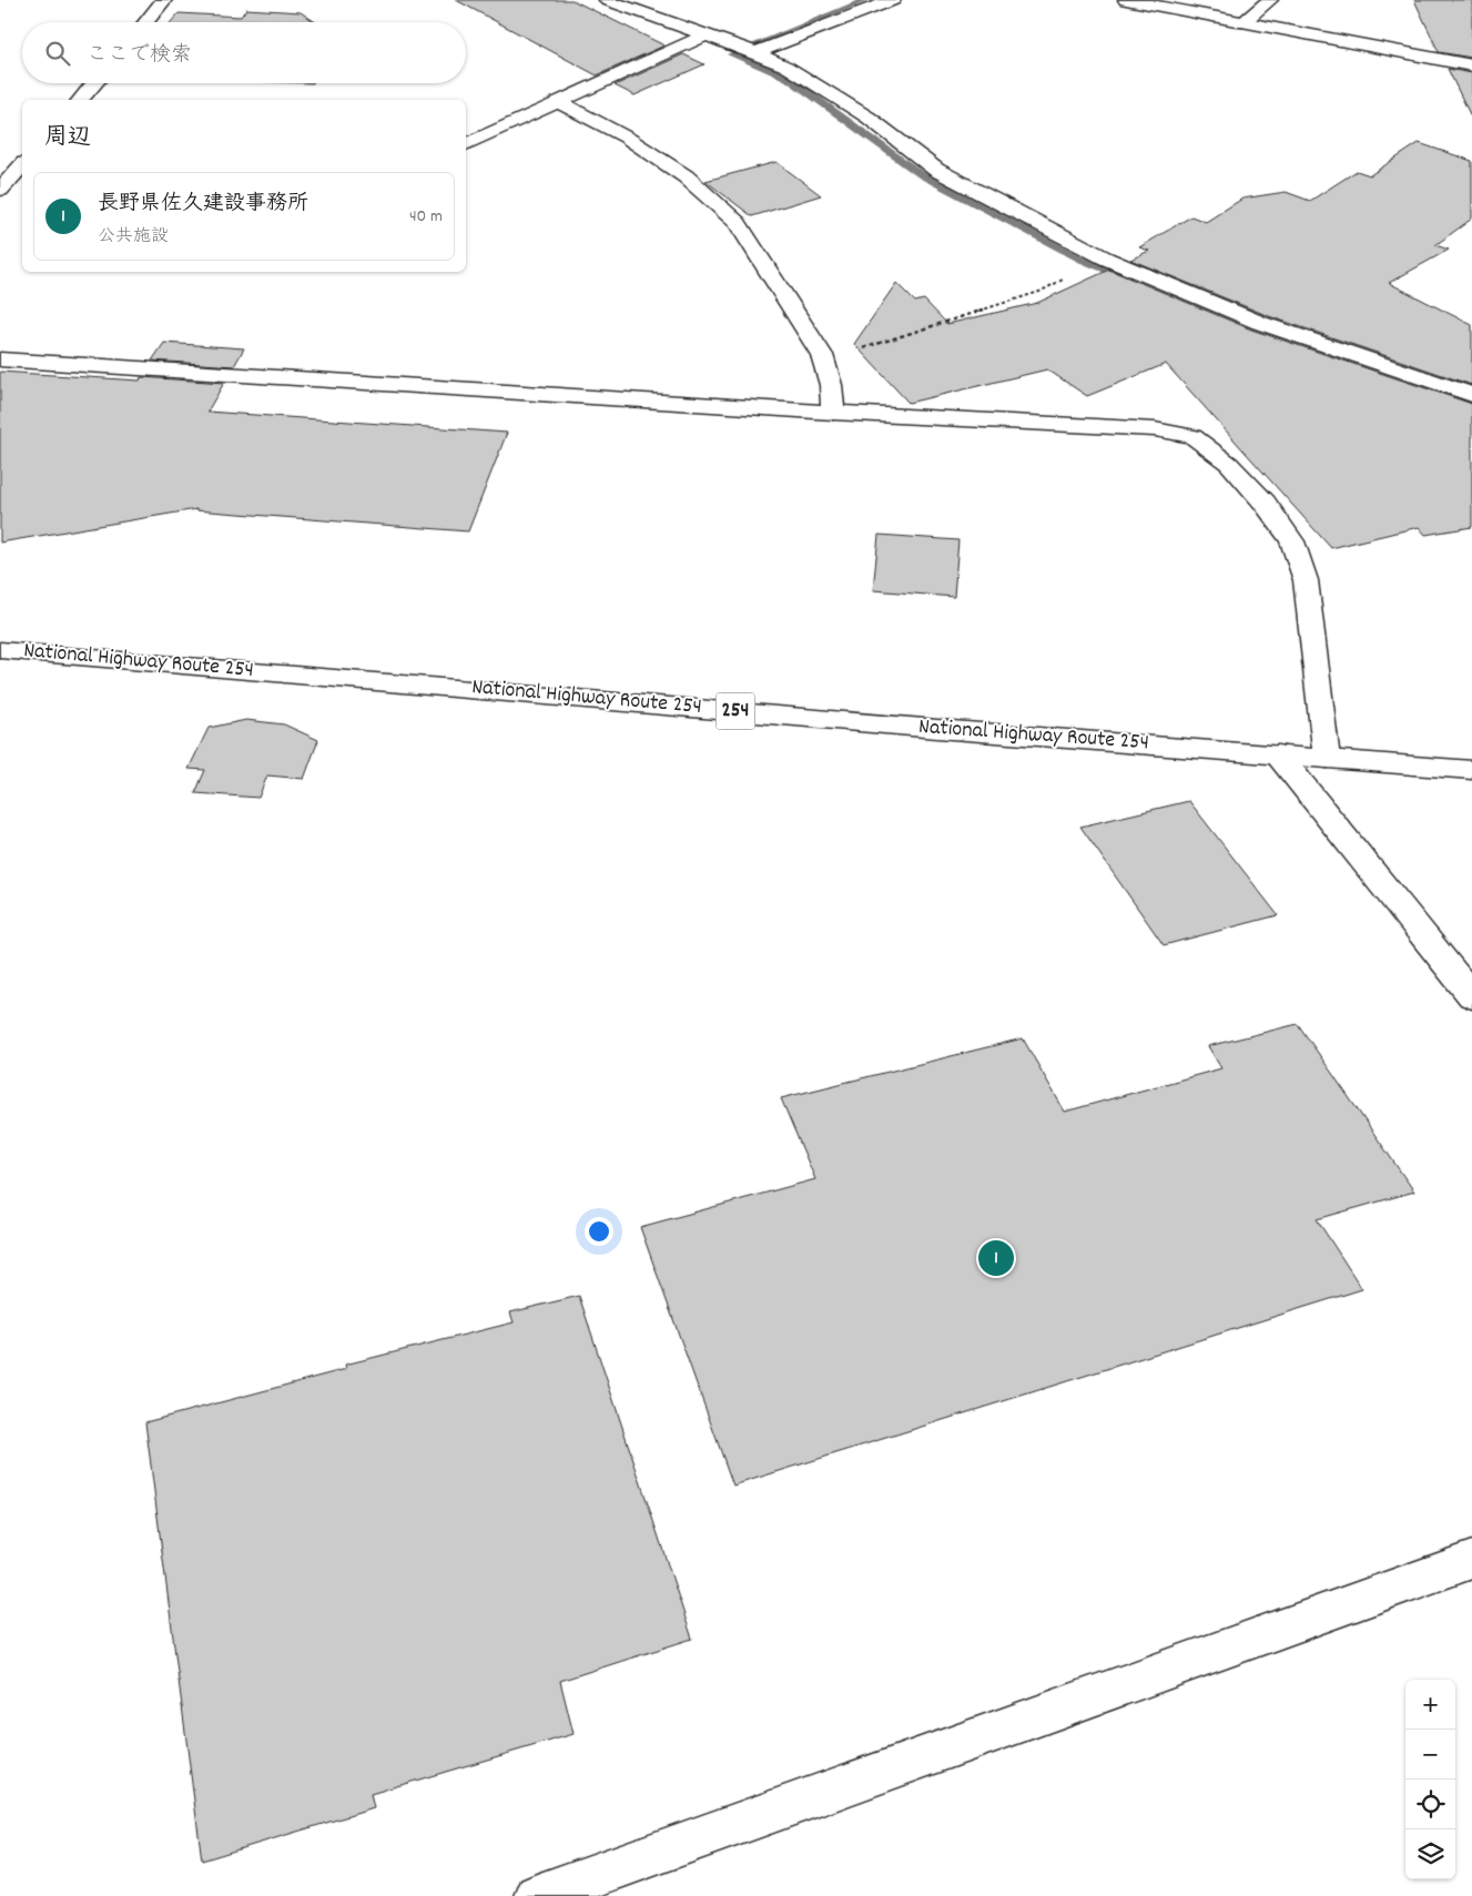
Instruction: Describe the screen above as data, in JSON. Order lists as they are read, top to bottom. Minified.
{"streets":{"main road":["National Highway Route 254","254"]},"page":{"search":"ここで検索","heading":"周辺","list":[{"mark":"1","name":"長野県佐久建設事務所","note":"公共施設","value":"40 m"}],"pins":"1","map_buttons":["+","−"]}}
